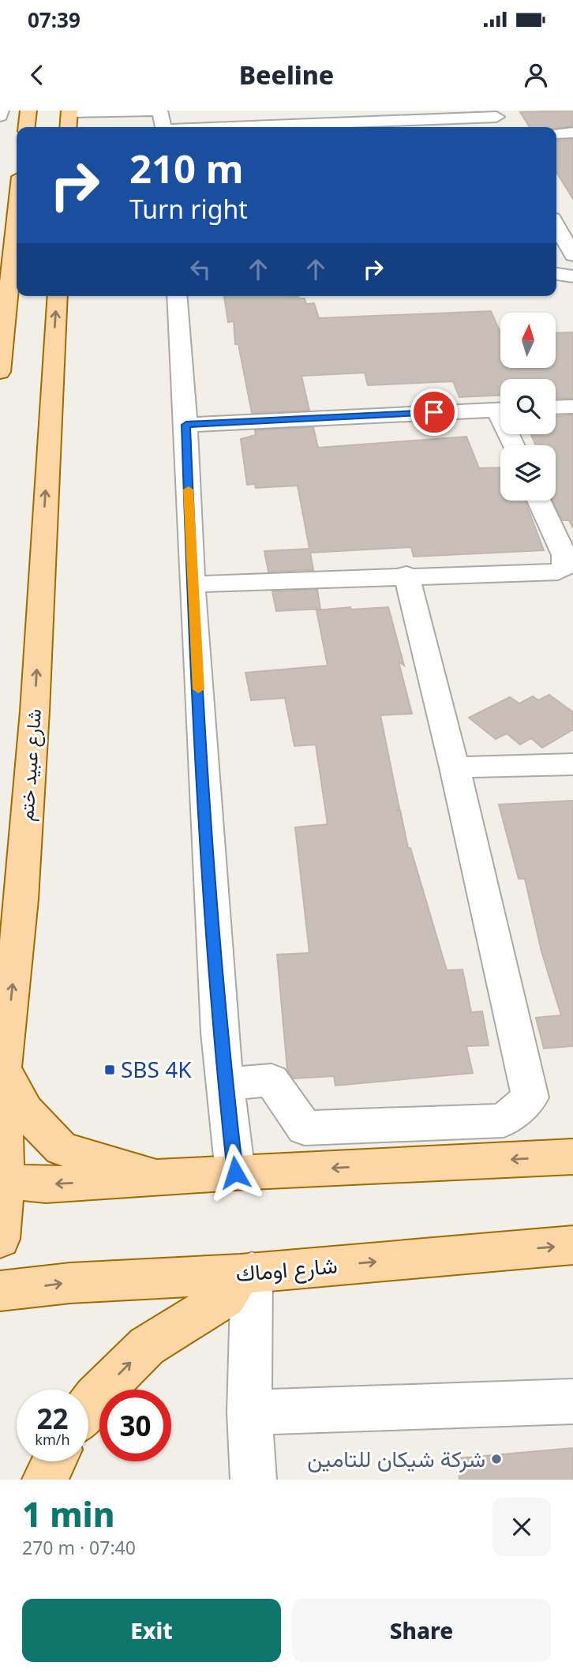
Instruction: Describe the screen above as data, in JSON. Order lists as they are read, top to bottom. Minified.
{"streets":{"main road":["شارع عبيد ختم","شارع اوماك"]},"one_way":["شارع عبيد ختم"],"places":{"transit":["SBS 4K"],"other":["شركة شيكان للتامين"]},"north":"top","page":{"status":"07:39","header":"Beeline","turn":["210 m","Turn right"],"speed":"22 km/h","limit":"30","heading":["1 min","270 m · 07:40"],"buttons":["Exit","Share"]}}
